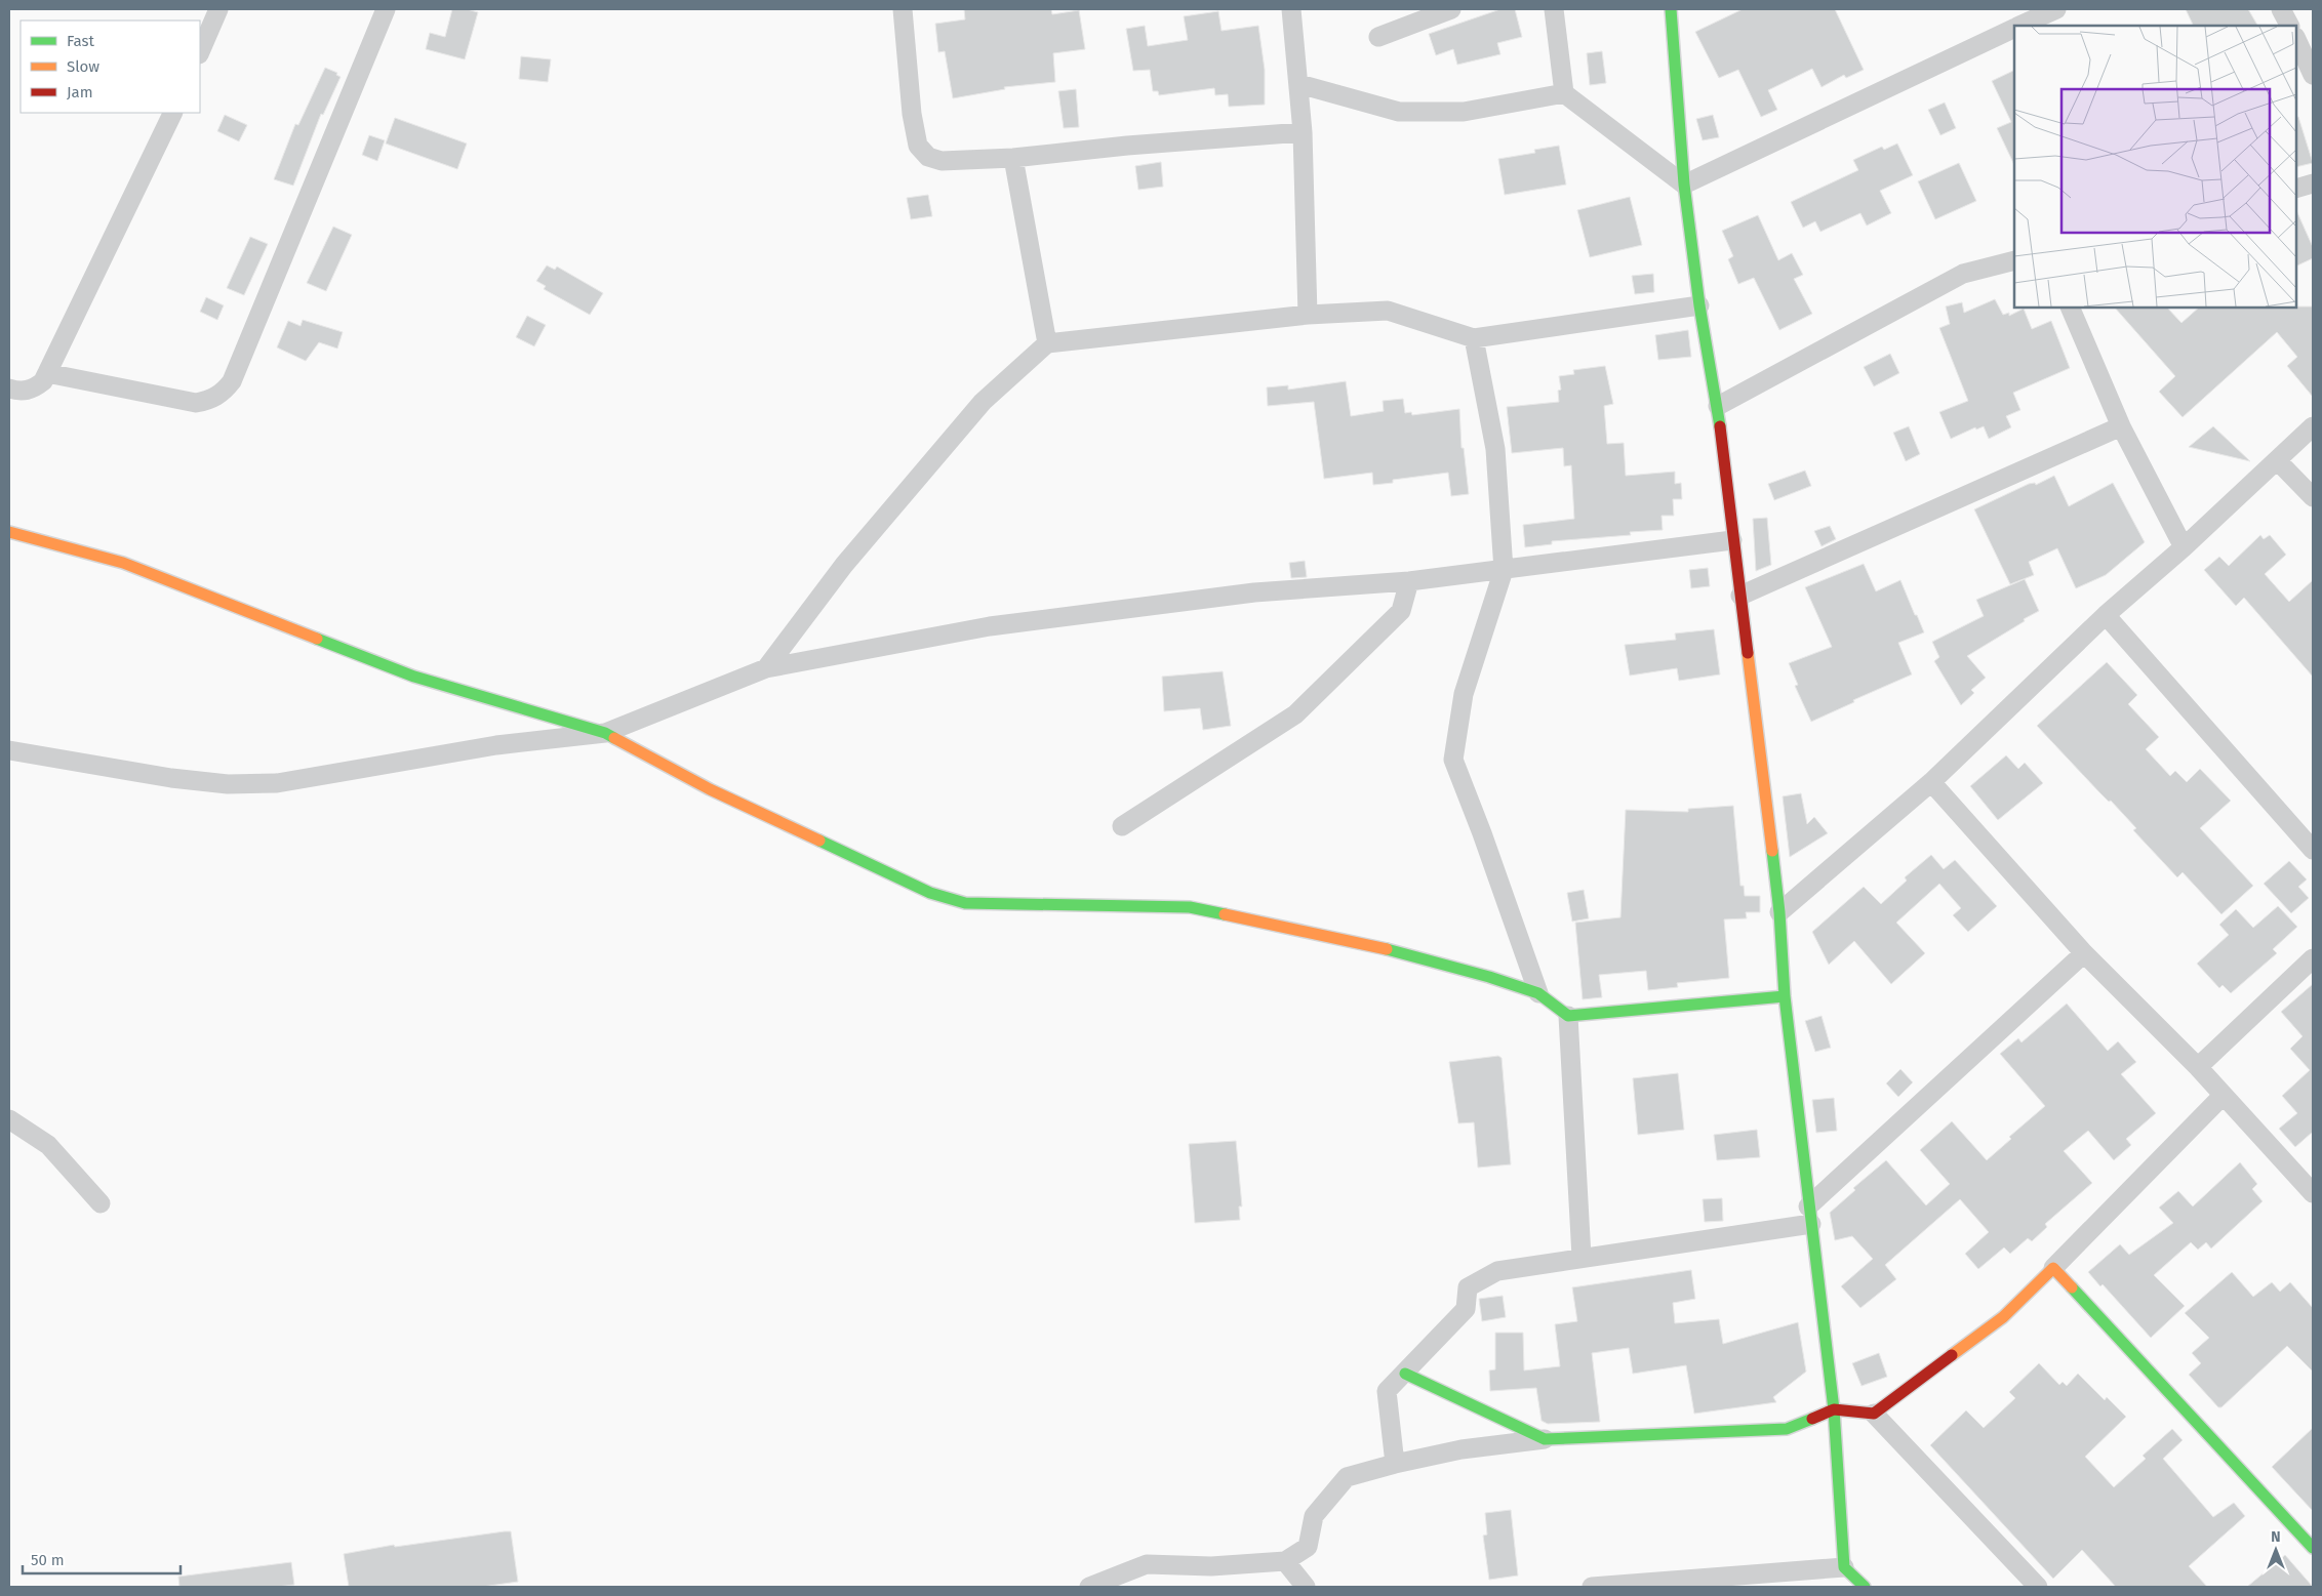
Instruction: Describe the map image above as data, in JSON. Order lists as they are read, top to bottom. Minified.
{"legend":["Fast","Slow","Jam"],"scale_bar":"50 m","north":"top"}
